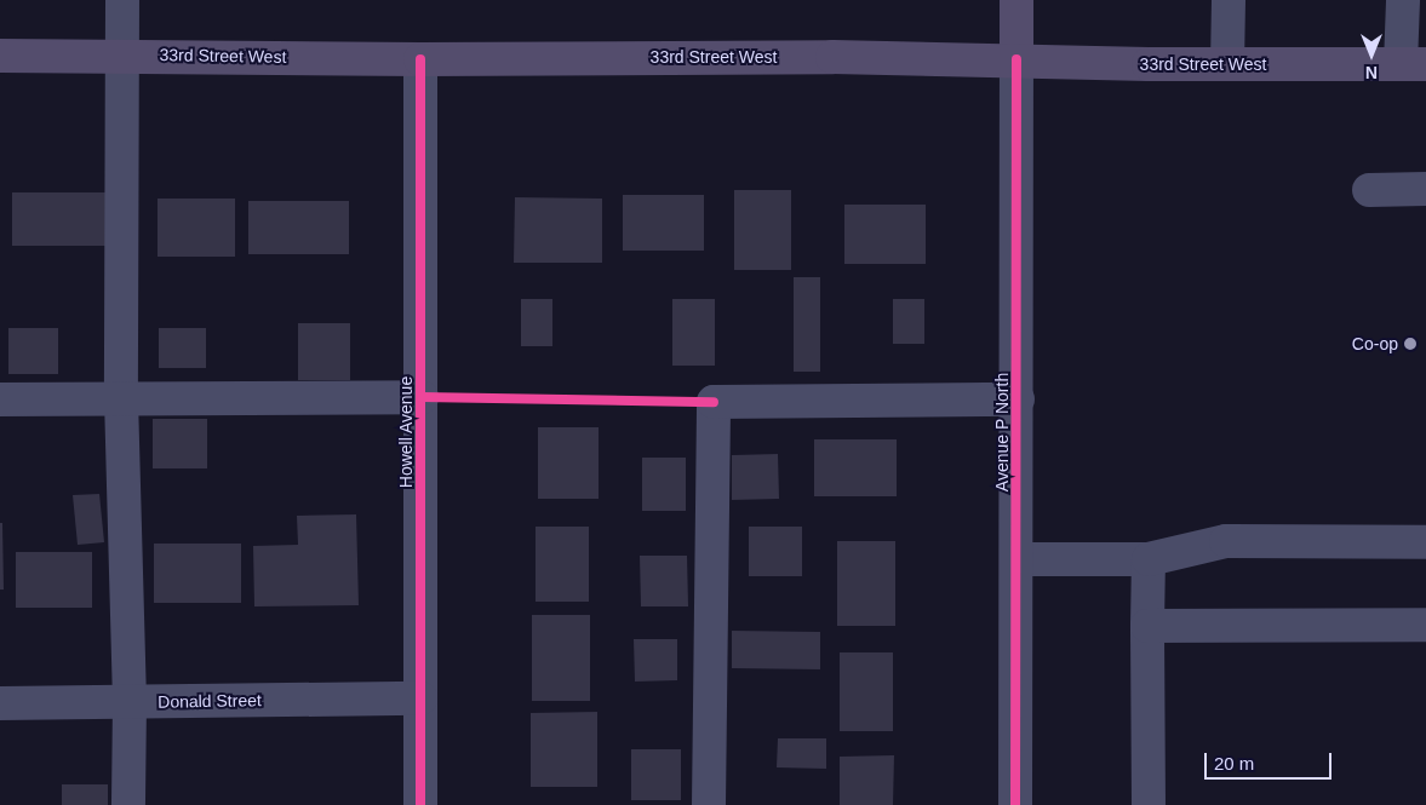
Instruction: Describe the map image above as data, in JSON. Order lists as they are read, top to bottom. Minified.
{"streets":{"main road":["33rd Street West","Avenue P North"],"street":["Howell Avenue","Donald Street"]},"crossings":[["33rd Street West","Howell Avenue"],["33rd Street West","Avenue P North"],["Howell Avenue","Donald Street"]],"places":["Co-op"],"scale_bar":"20 m","north":"bottom"}
